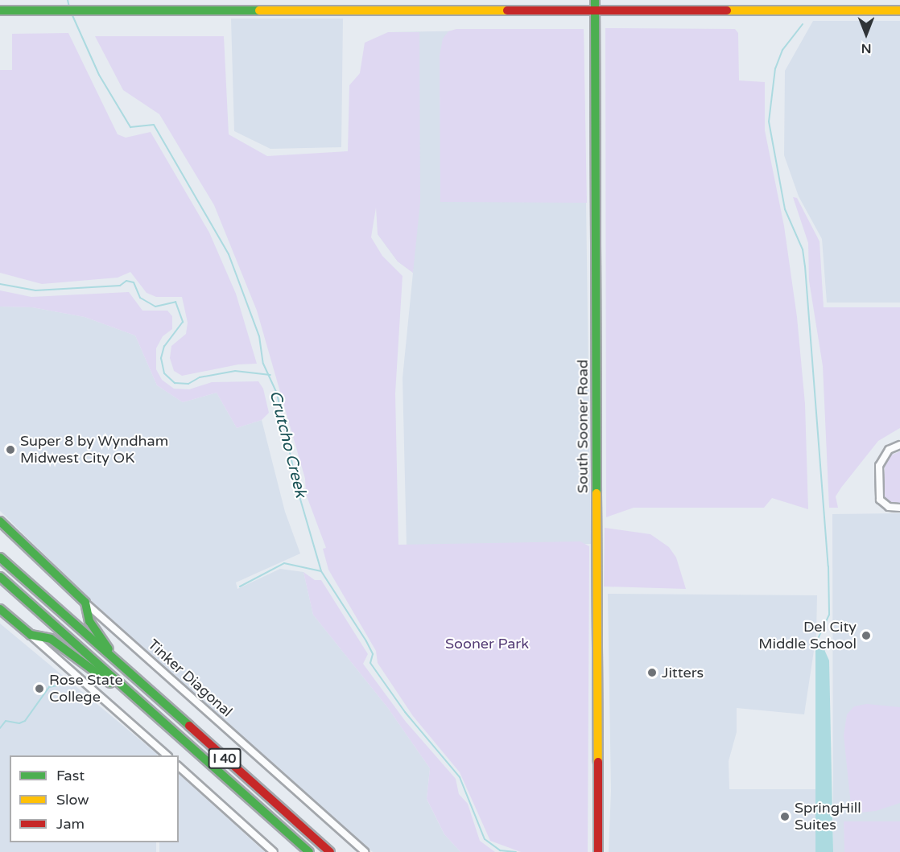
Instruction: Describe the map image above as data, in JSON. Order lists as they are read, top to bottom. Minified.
{"streets":{"main road":["South Sooner Road","Tinker Diagonal","I 40"]},"water":["Crutcho Creek"],"parks":["Sooner Park"],"places":["Super 8 by Wyndham Midwest City OK","Del City Middle School","Jitters","Rose State College","SpringHill Suites"],"legend":["Fast","Slow","Jam"],"north":"bottom"}
